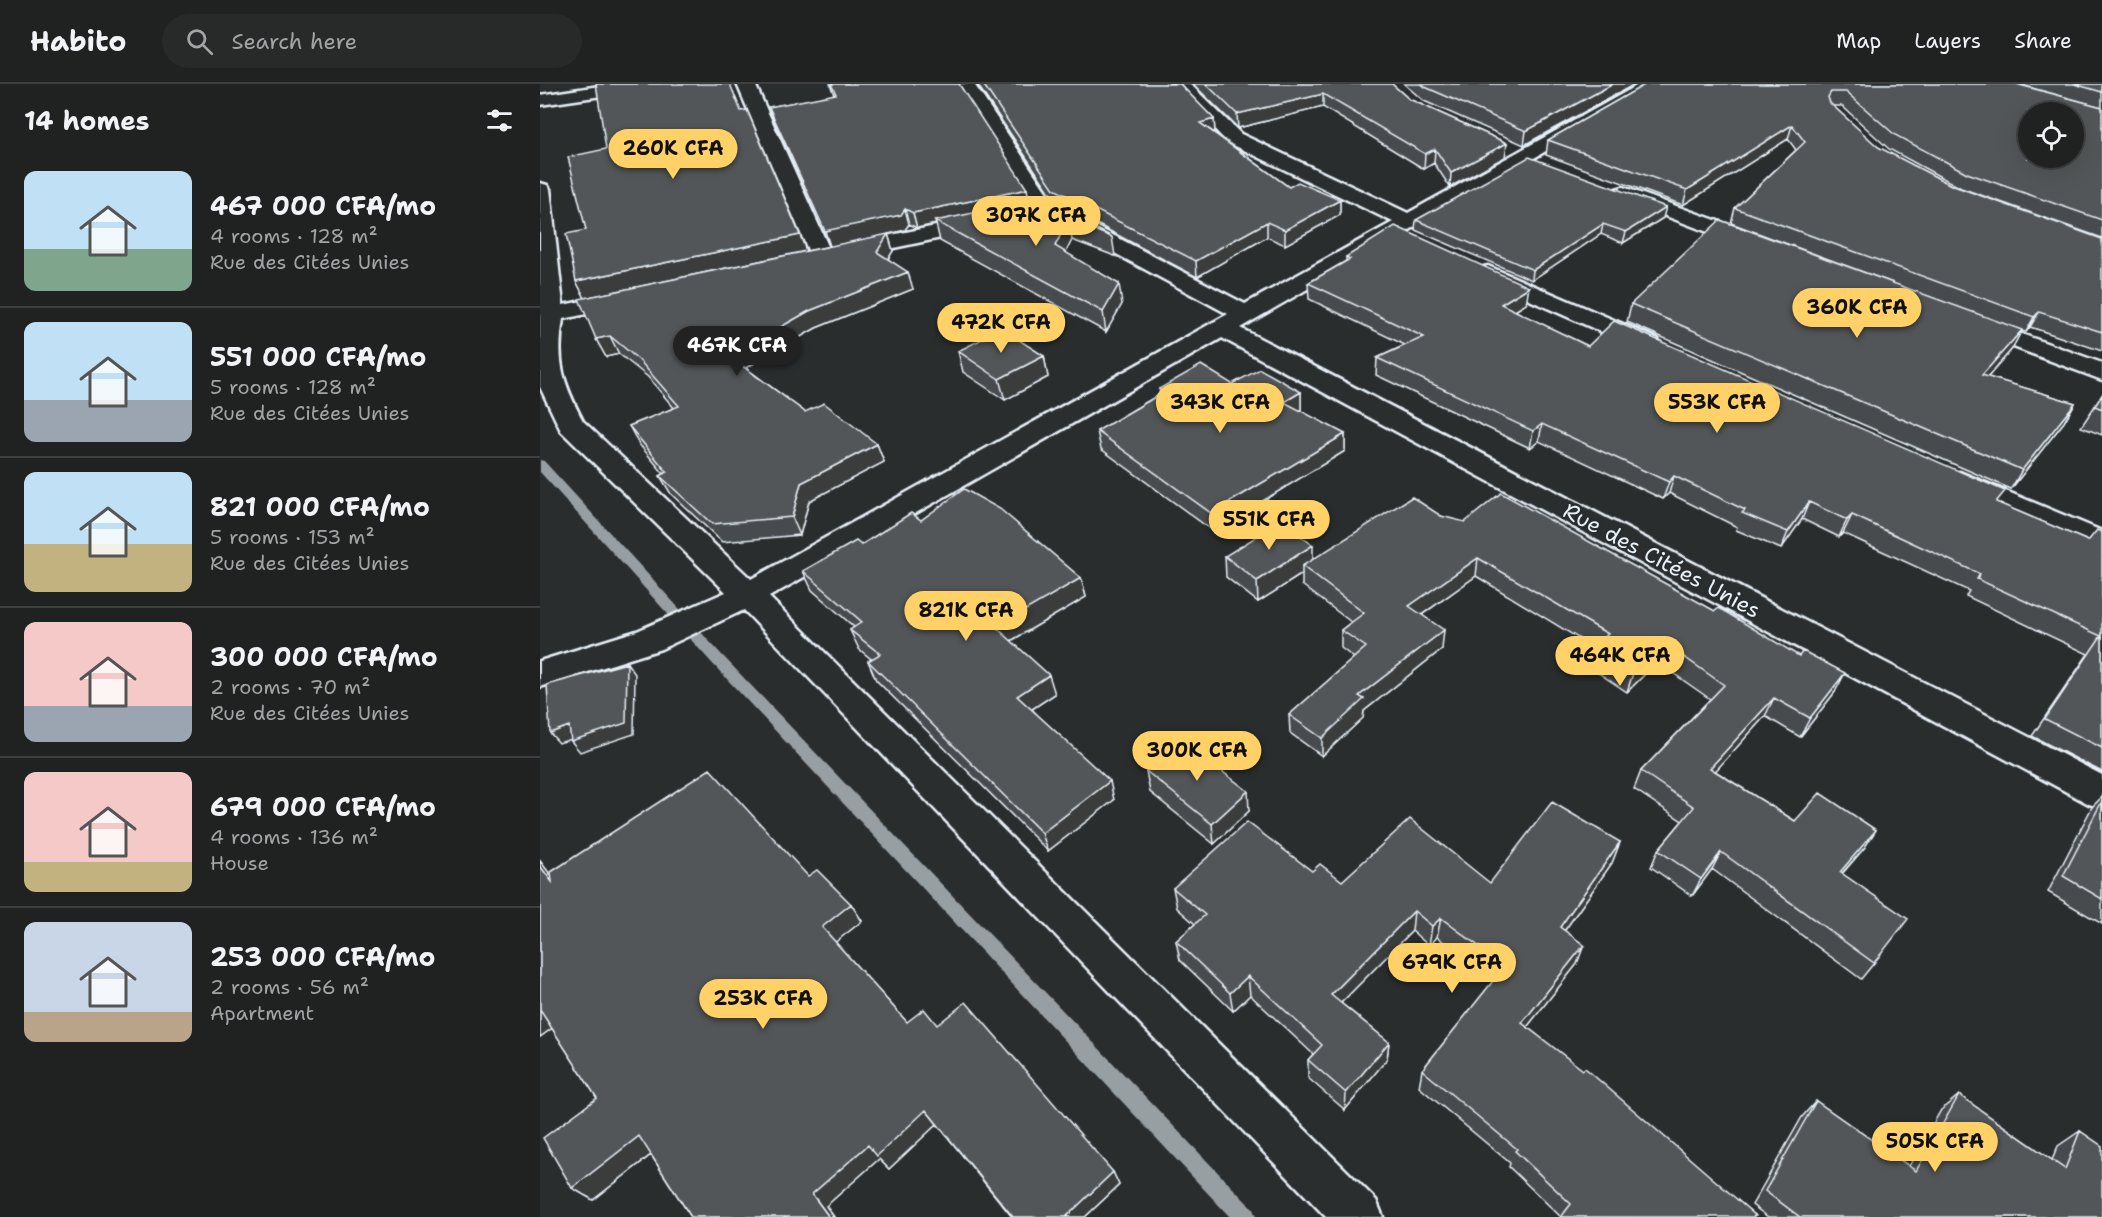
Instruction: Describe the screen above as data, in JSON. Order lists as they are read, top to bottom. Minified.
{"streets":{"street":["Rue des Citées Unies"]},"page":{"header":"Habito","search":"Search here","nav":["Map","Layers","Share"],"heading":"14 homes","price":["260K CFA","307K CFA","360K CFA","472K CFA","467K CFA","343K CFA","553K CFA","551K CFA","821K CFA","464K CFA","300K CFA","679K CFA","253K CFA","505K CFA"],"list":[{"name":"467 000 CFA/mo","note":"4 rooms · 128 m² · Rue des Citées Unies"},{"name":"551 000 CFA/mo","note":"5 rooms · 128 m² · Rue des Citées Unies"},{"name":"821 000 CFA/mo","note":"5 rooms · 153 m² · Rue des Citées Unies"},{"name":"300 000 CFA/mo","note":"2 rooms · 70 m² · Rue des Citées Unies"},{"name":"679 000 CFA/mo","note":"4 rooms · 136 m² · House"},{"name":"253 000 CFA/mo","note":"2 rooms · 56 m² · Apartment"}]}}
